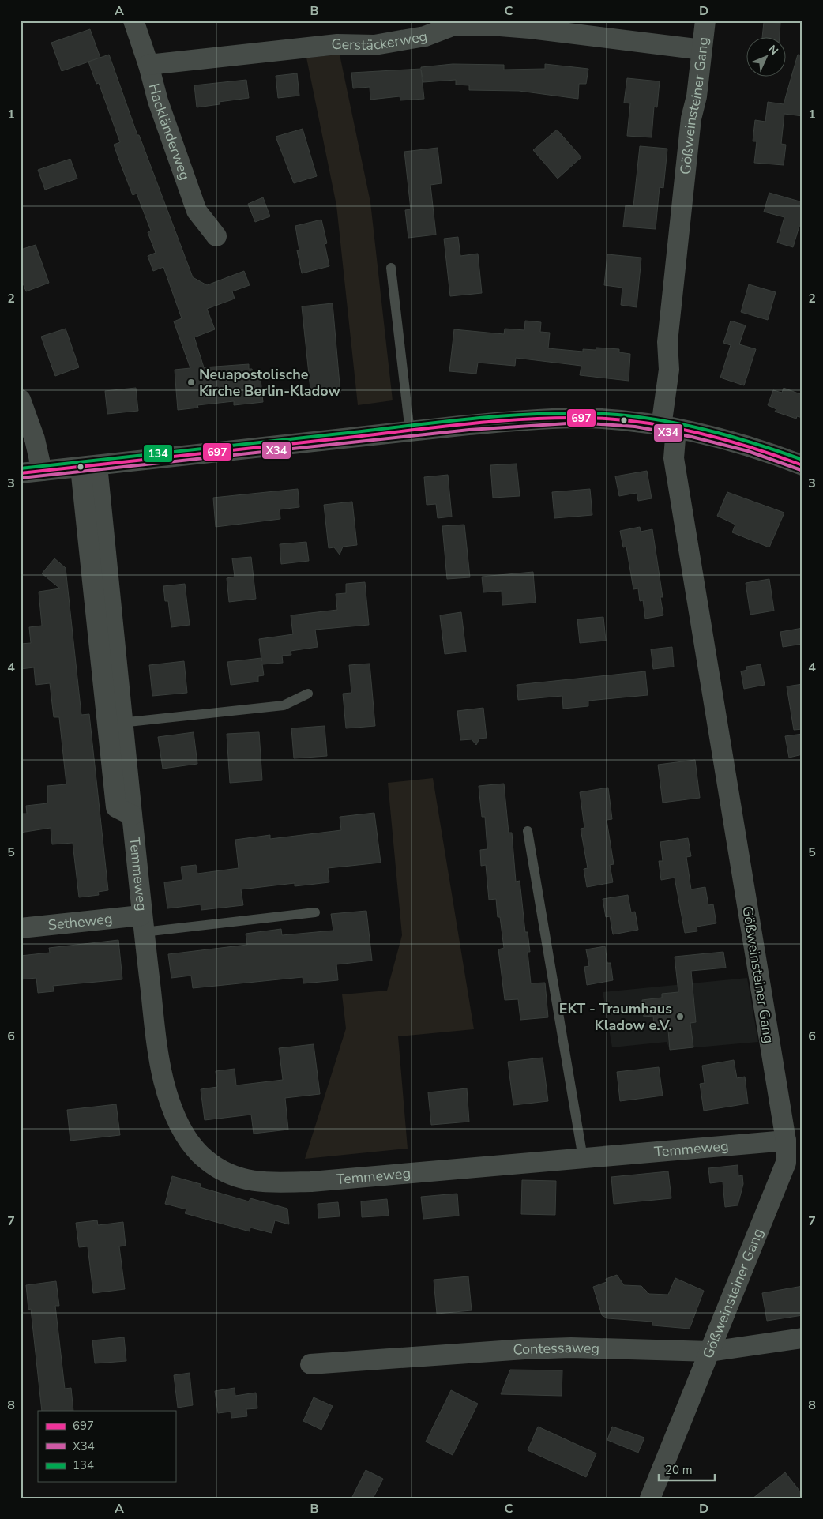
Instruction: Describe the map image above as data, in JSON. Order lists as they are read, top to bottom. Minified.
{"streets":{"street":["Gerstäckerweg","Gößweinsteiner Gang","Hackländerweg","Temmeweg","Setheweg","Contessaweg"]},"crossings":[["Gerstäckerweg","Gößweinsteiner Gang"],["Gerstäckerweg","Hackländerweg"],["Gößweinsteiner Gang","Temmeweg"],["Gößweinsteiner Gang","Contessaweg"],["Temmeweg","Setheweg"]],"places":["Neuapostolische Kirche Berlin-Kladow","EKT - Traumhaus Kladow e.V."],"lines":["transit line 134","transit line 697","transit line X34"],"legend":["697","X34","134"],"scale_bar":"20 m","north":"top right","grid":{"columns":["A","B","C","D"],"rows":["1","2","3","4","5","6","7","8"]}}
